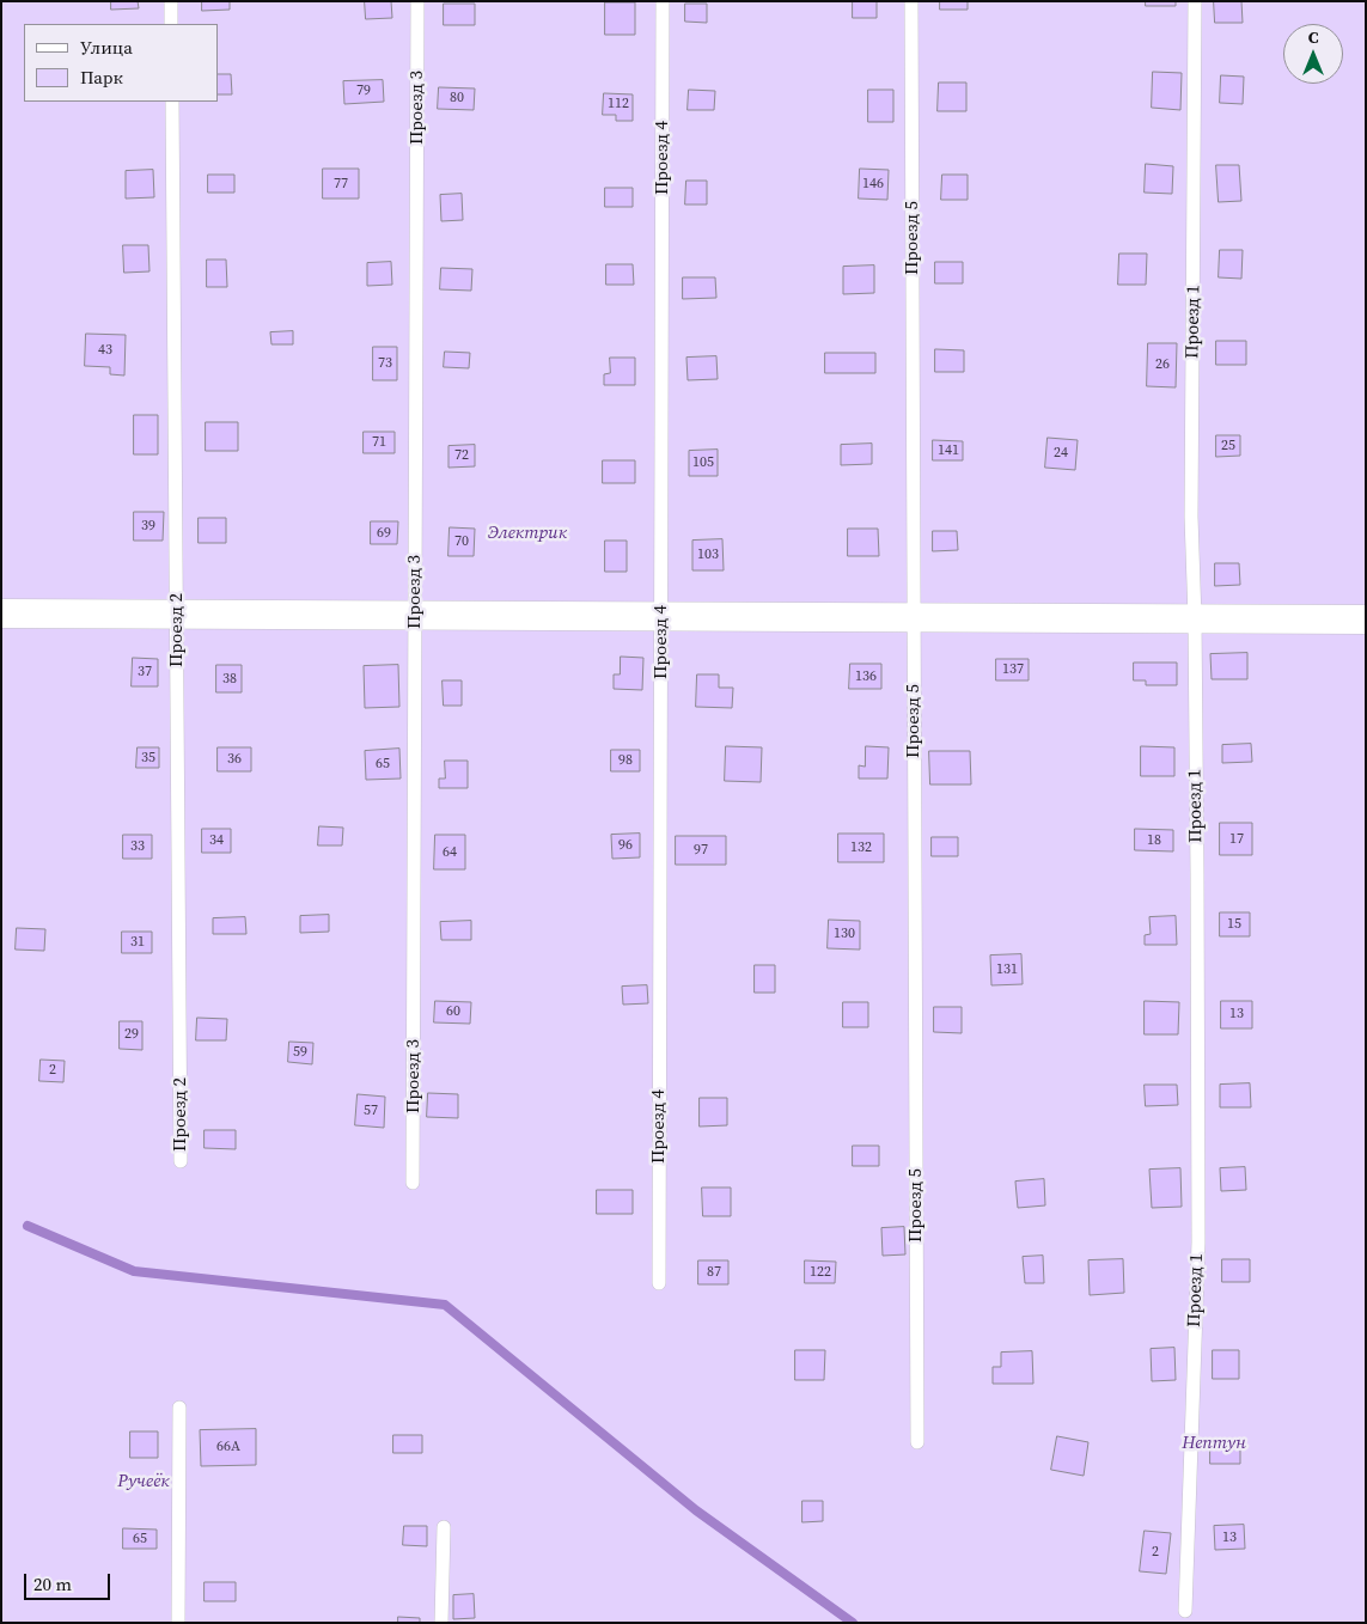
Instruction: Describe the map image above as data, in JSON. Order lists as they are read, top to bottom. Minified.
{"streets":{"lane":["Проезд 3","Проезд 4","Проезд 5","Проезд 1","Проезд 2"]},"parks":["Электрик","Нептун","Ручеёк"],"house_numbers":["79","80","112","77","146","43","73","26","71","25","141","24","72","105","39","69","70","103","137","37","136","38","35","36","98","65","17","34","18","96","33","132","97","64","15","130","31","131","60","13","29","59","2","57","87","122","66А","13","65","2"],"legend":["Улица","Парк"],"scale_bar":"20 m","north":"top"}
